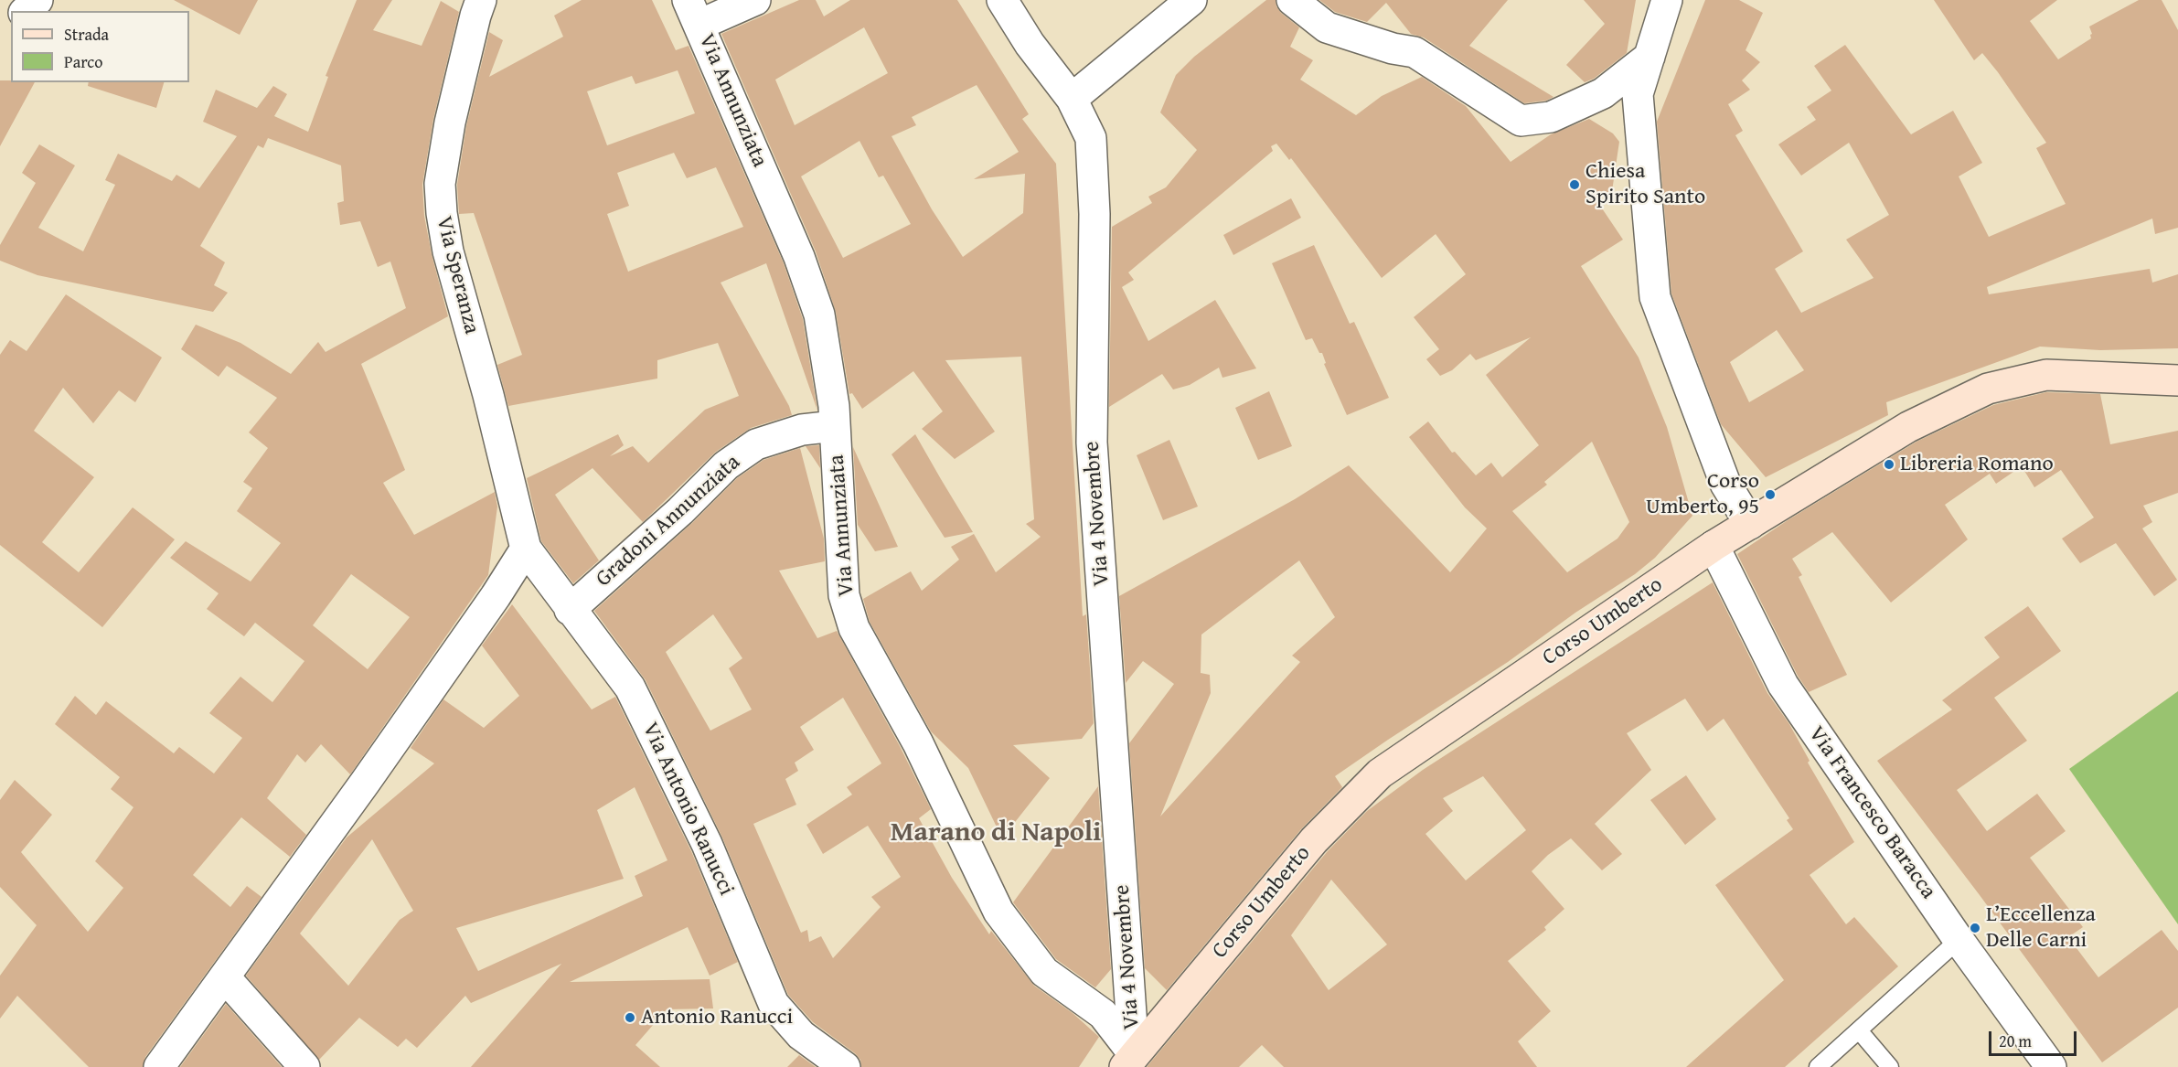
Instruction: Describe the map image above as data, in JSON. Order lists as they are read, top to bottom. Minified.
{"streets":{"main road":["Corso Umberto"],"street":["Via Annunziata","Via Speranza","Via 4 Novembre","Gradoni Annunziata","Via Antonio Ranucci","Via Francesco Baracca"]},"crossings":[["Via Annunziata","Via 4 Novembre"],["Via Annunziata","Gradoni Annunziata"],["Via Annunziata","Corso Umberto"],["Via Speranza","Via Antonio Ranucci"],["Via 4 Novembre","Corso Umberto"],["Gradoni Annunziata","Via Antonio Ranucci"],["Corso Umberto","Via Francesco Baracca"]],"districts":["Marano di Napoli"],"places":["Chiesa Spirito Santo","Libreria Romano","Corso Umberto, 95","L’Eccellenza Delle Carni","Antonio Ranucci"],"legend":["Strada","Parco"],"scale_bar":"20 m"}
